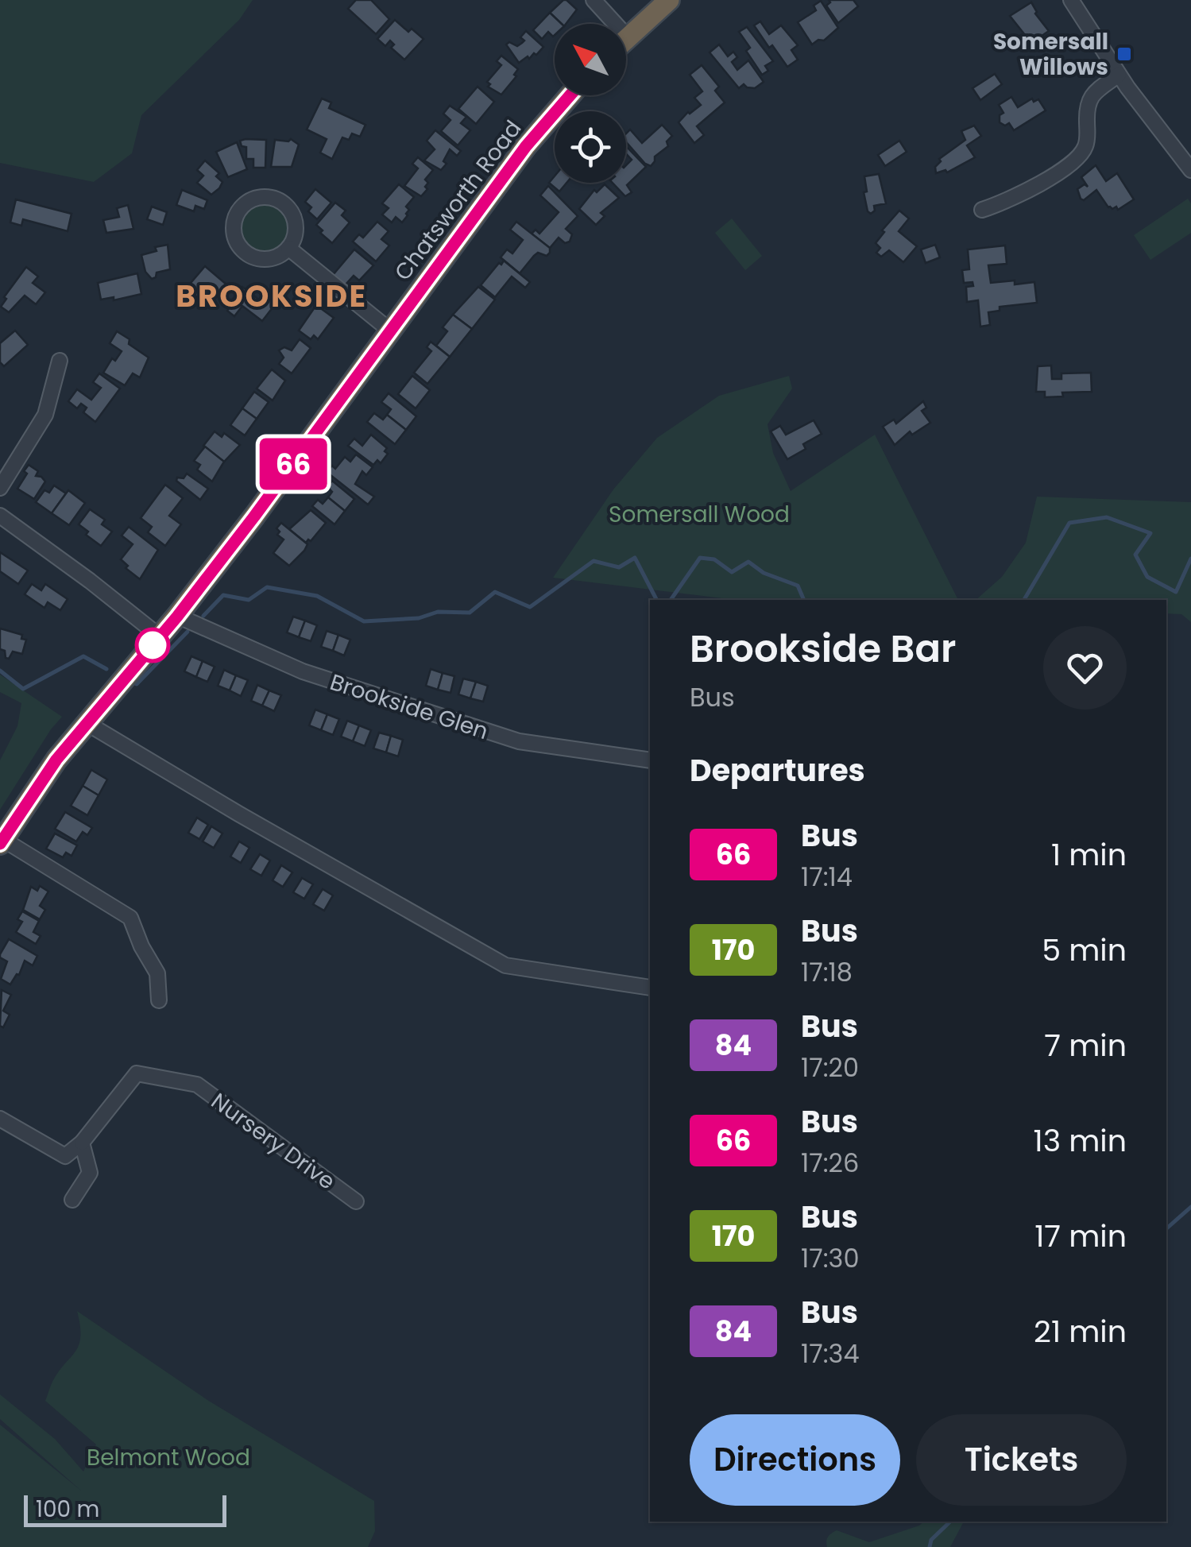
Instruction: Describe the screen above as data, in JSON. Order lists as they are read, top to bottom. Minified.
{"streets":{"highway":["Chatsworth Road"],"street":["Brookside Glen","Nursery Drive"]},"crossings":[["Chatsworth Road","Brookside Glen"]],"districts":["BROOKSIDE"],"parks":["Somersall Wood","Belmont Wood"],"places":{"transit":["Somersall Willows"]},"lines":["bus line 66"],"scale_bar":"100 m","north":"top left","page":{"on_map":"66","heading":[["Brookside Bar","Bus"],"Departures"],"list":[{"mark":"66","name":"Bus","note":"17:14","value":"1 min"},{"mark":"170","name":"Bus","note":"17:18","value":"5 min"},{"mark":"84","name":"Bus","note":"17:20","value":"7 min"},{"mark":"66","name":"Bus","note":"17:26","value":"13 min"},{"mark":"170","name":"Bus","note":"17:30","value":"17 min"},{"mark":"84","name":"Bus","note":"17:34","value":"21 min"}],"buttons":["Directions","Tickets"],"scale":"100 m"}}
